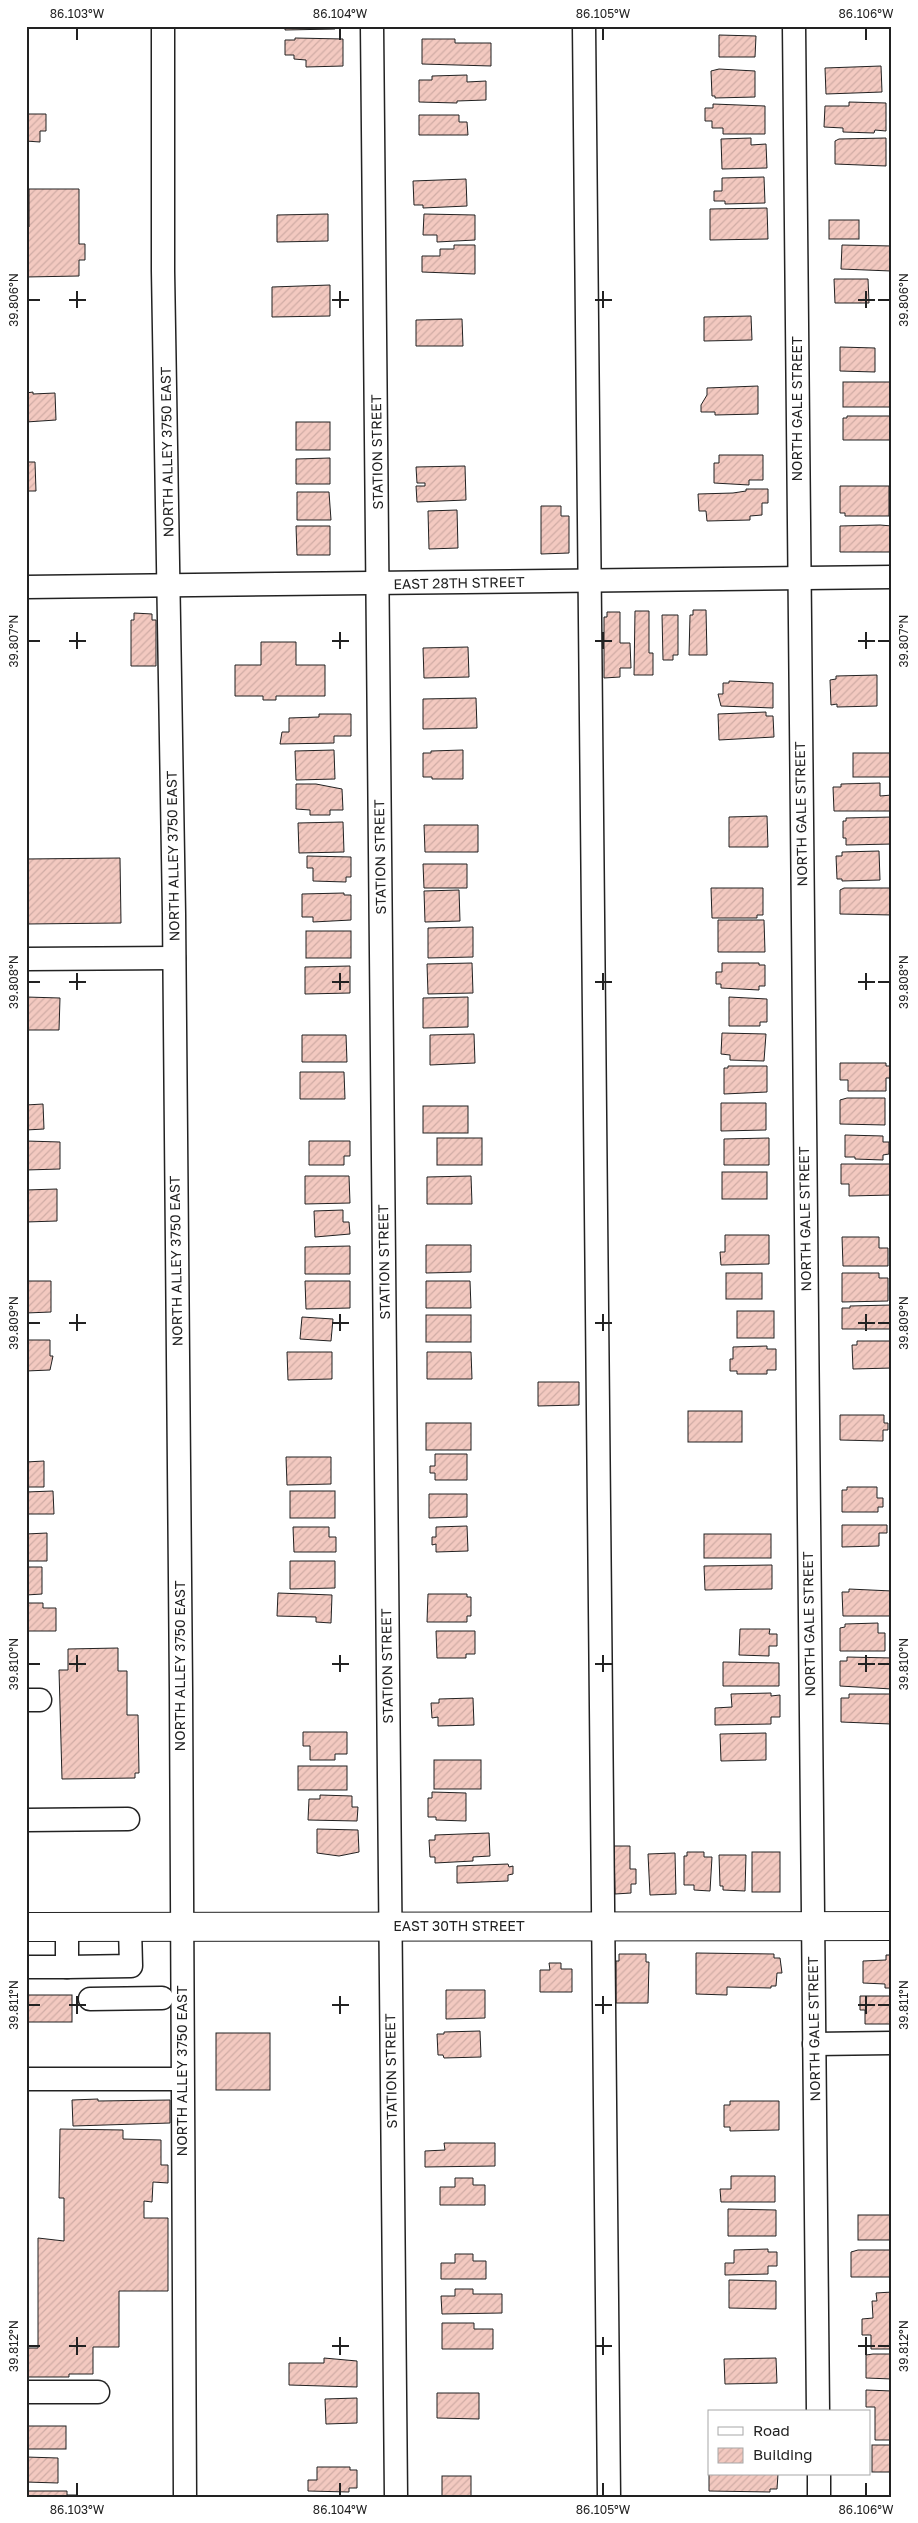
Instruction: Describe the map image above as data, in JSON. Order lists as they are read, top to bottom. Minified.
{"streets":{"main road":["EAST 30TH STREET"],"street":["NORTH GALE STREET","NORTH ALLEY 3750 EAST","STATION STREET","EAST 28TH STREET"]},"crossings":[["NORTH GALE STREET","EAST 28TH STREET"],["NORTH GALE STREET","EAST 30TH STREET"],["NORTH ALLEY 3750 EAST","EAST 28TH STREET"],["NORTH ALLEY 3750 EAST","EAST 30TH STREET"],["STATION STREET","EAST 28TH STREET"],["STATION STREET","EAST 30TH STREET"]],"legend":["Road","Building"],"coordinates":["86.103°W","86.104°W","86.105°W","86.106°W","39.806°N","39.807°N","39.808°N","39.809°N","39.810°N","39.811°N","39.812°N"]}
